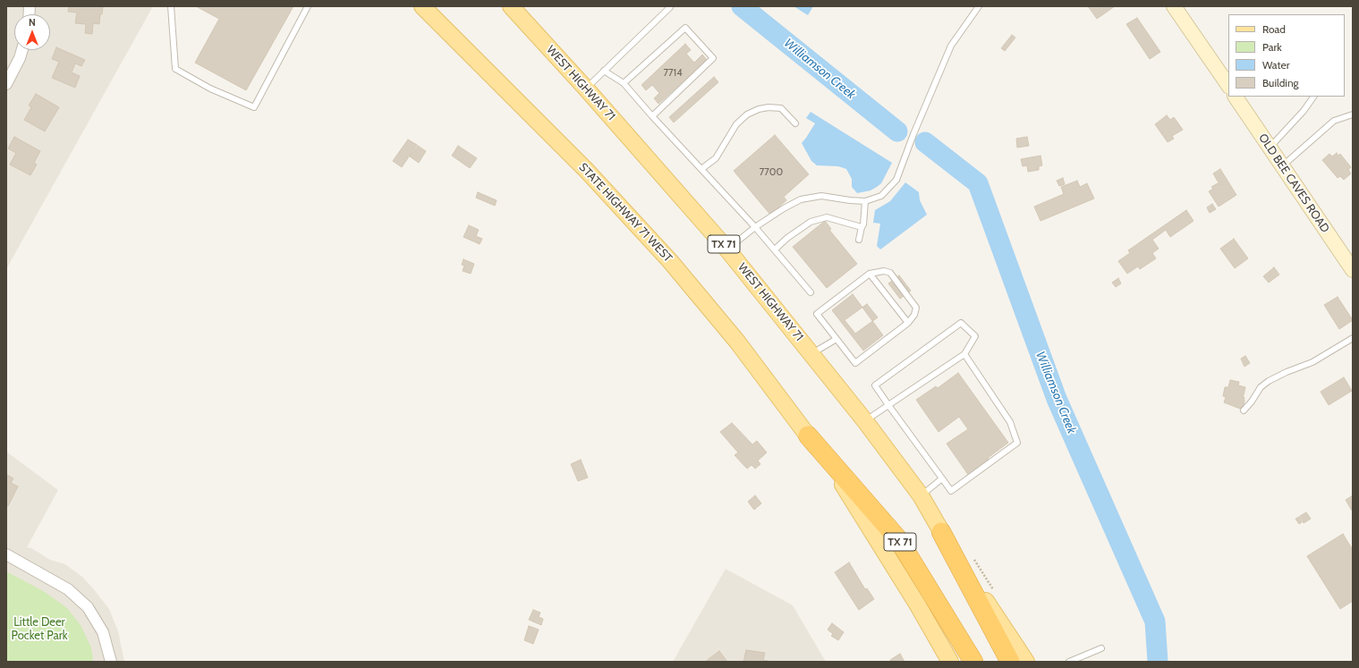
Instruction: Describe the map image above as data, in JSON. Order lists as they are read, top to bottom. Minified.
{"streets":{"highway":["TX 71"],"main road":["WEST HIGHWAY 71","STATE HIGHWAY 71 WEST"],"street":["OLD BEE CAVES ROAD"]},"crossings":[["WEST HIGHWAY 71","TX 71"],["STATE HIGHWAY 71 WEST","TX 71"]],"water":["Williamson Creek"],"parks":["Little Deer Pocket Park"],"house_numbers":["7714","7700"],"legend":["Road","Park","Water","Building"],"north":"top"}
